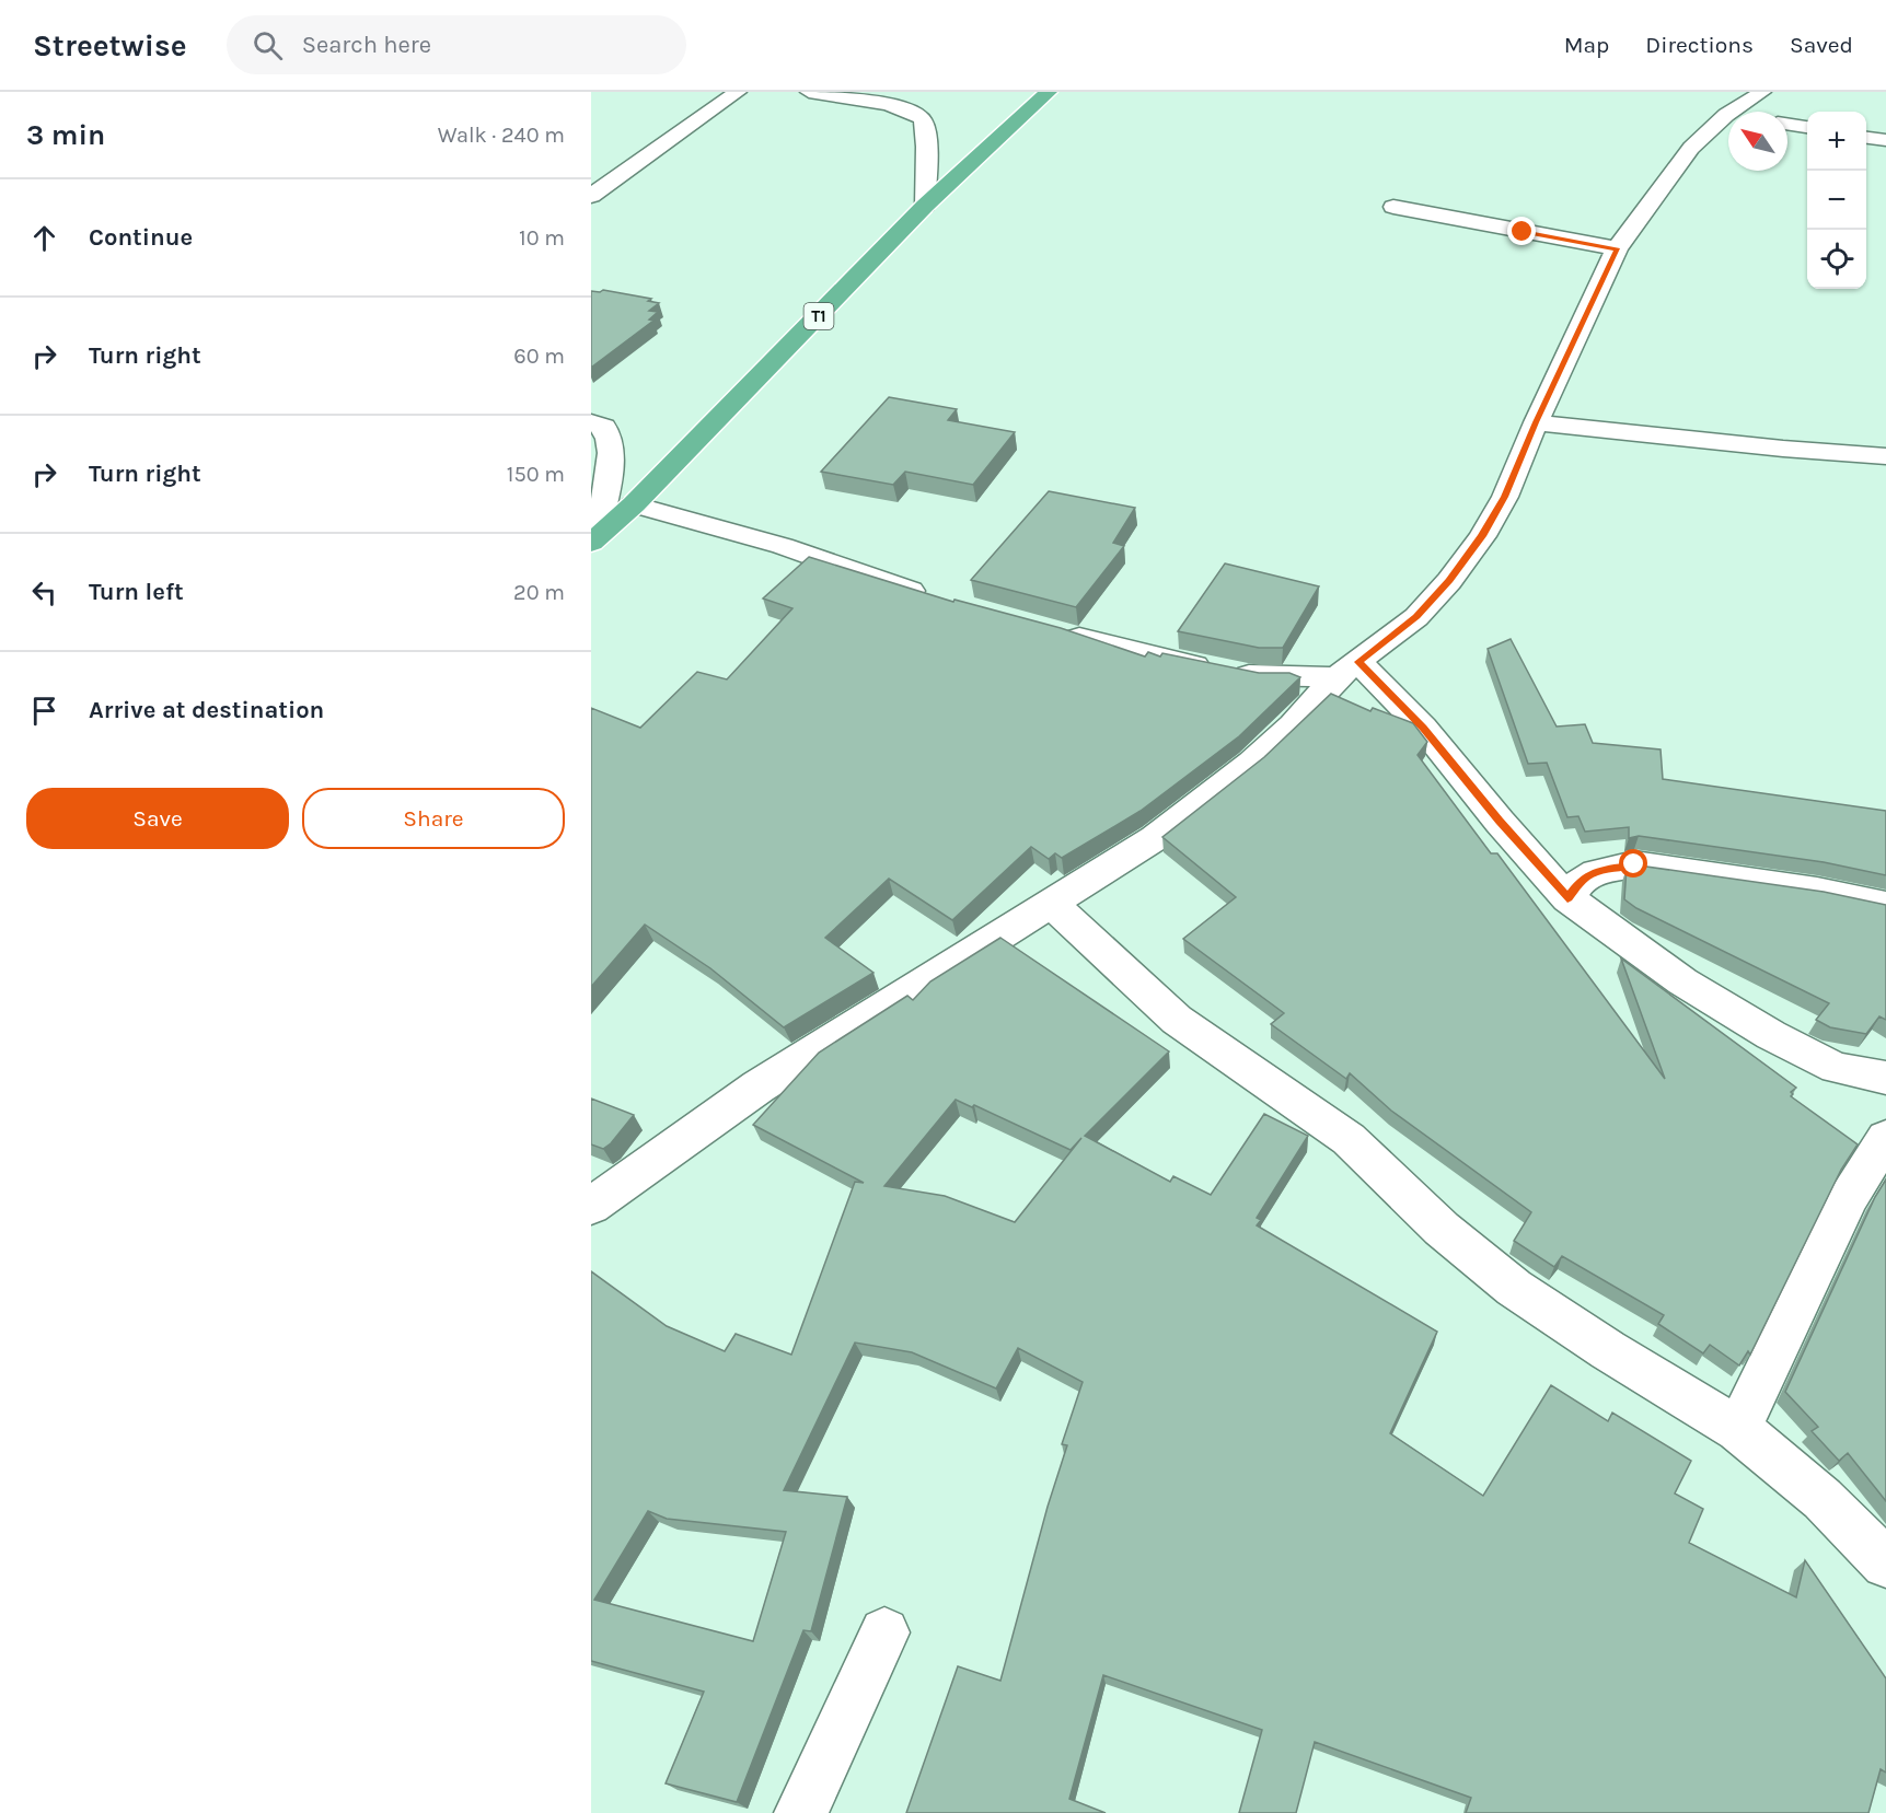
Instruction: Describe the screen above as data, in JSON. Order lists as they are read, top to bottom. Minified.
{"streets":{"highway":["T1"]},"north":"top left","page":{"header":"Streetwise","search":"Search here","nav":["Map","Directions","Saved"],"heading":["3 min","Walk · 240 m"],"map_buttons":["+","−"],"list":[["Continue","10 m"],["Turn right","60 m"],["Turn right","150 m"],["Turn left","20 m"],"Arrive at destination"],"buttons":["Save","Share"]}}
